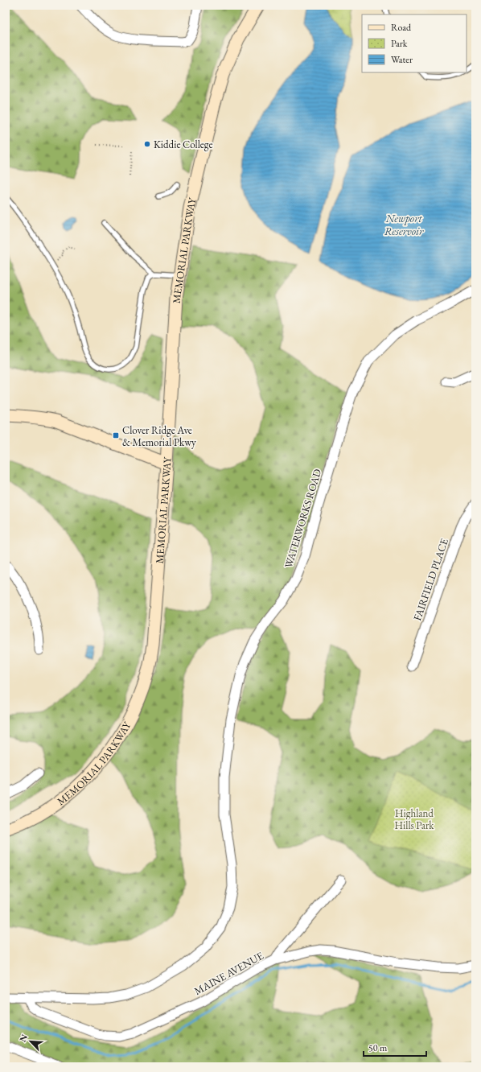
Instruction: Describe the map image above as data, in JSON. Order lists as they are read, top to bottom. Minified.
{"streets":{"main road":["MEMORIAL PARKWAY"],"street":["WATERWORKS ROAD","FAIRFIELD PLACE","MAINE AVENUE"]},"crossings":[["WATERWORKS ROAD","MAINE AVENUE"]],"water":["Newport Reservoir"],"parks":["Highland Hills Park"],"places":{"other":["Kiddie College"],"transit":["Clover Ridge Ave & Memorial Pkwy"]},"legend":["Road","Park","Water"],"scale_bar":"50 m","north":"top left"}
